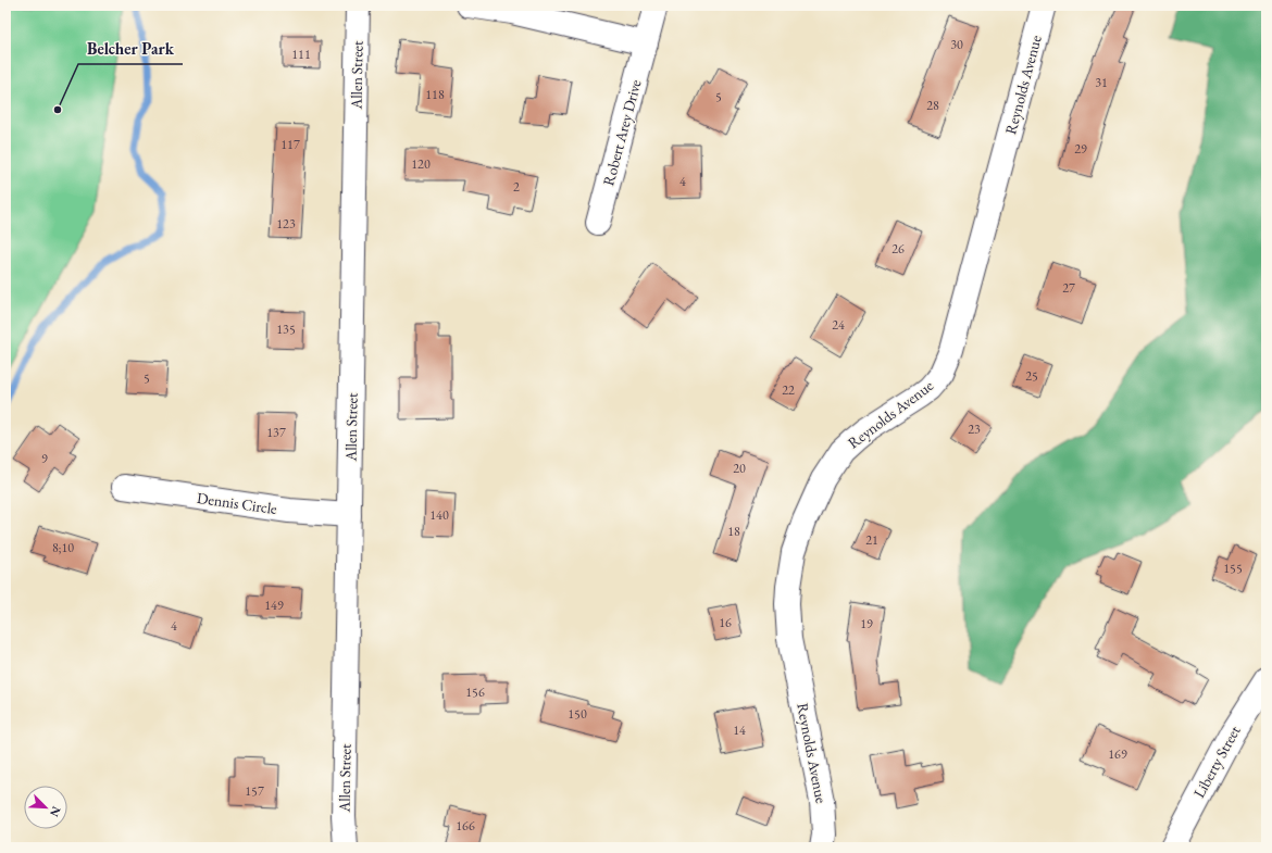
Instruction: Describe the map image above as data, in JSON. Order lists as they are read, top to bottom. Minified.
{"streets":{"street":["Allen Street","Reynolds Avenue","Robert Arey Drive","Dennis Circle","Liberty Street"]},"crossings":[["Allen Street","Dennis Circle"]],"places":["Belcher Park"],"house_numbers":["30","111","31","118","5","28","117","29","120","4","2","123","26","27","24","135","25","5","22","23","137","9","20","140","18","21","8;10","155","149","16","19","4","156","150","14","169","157","166"],"north":"bottom right"}
